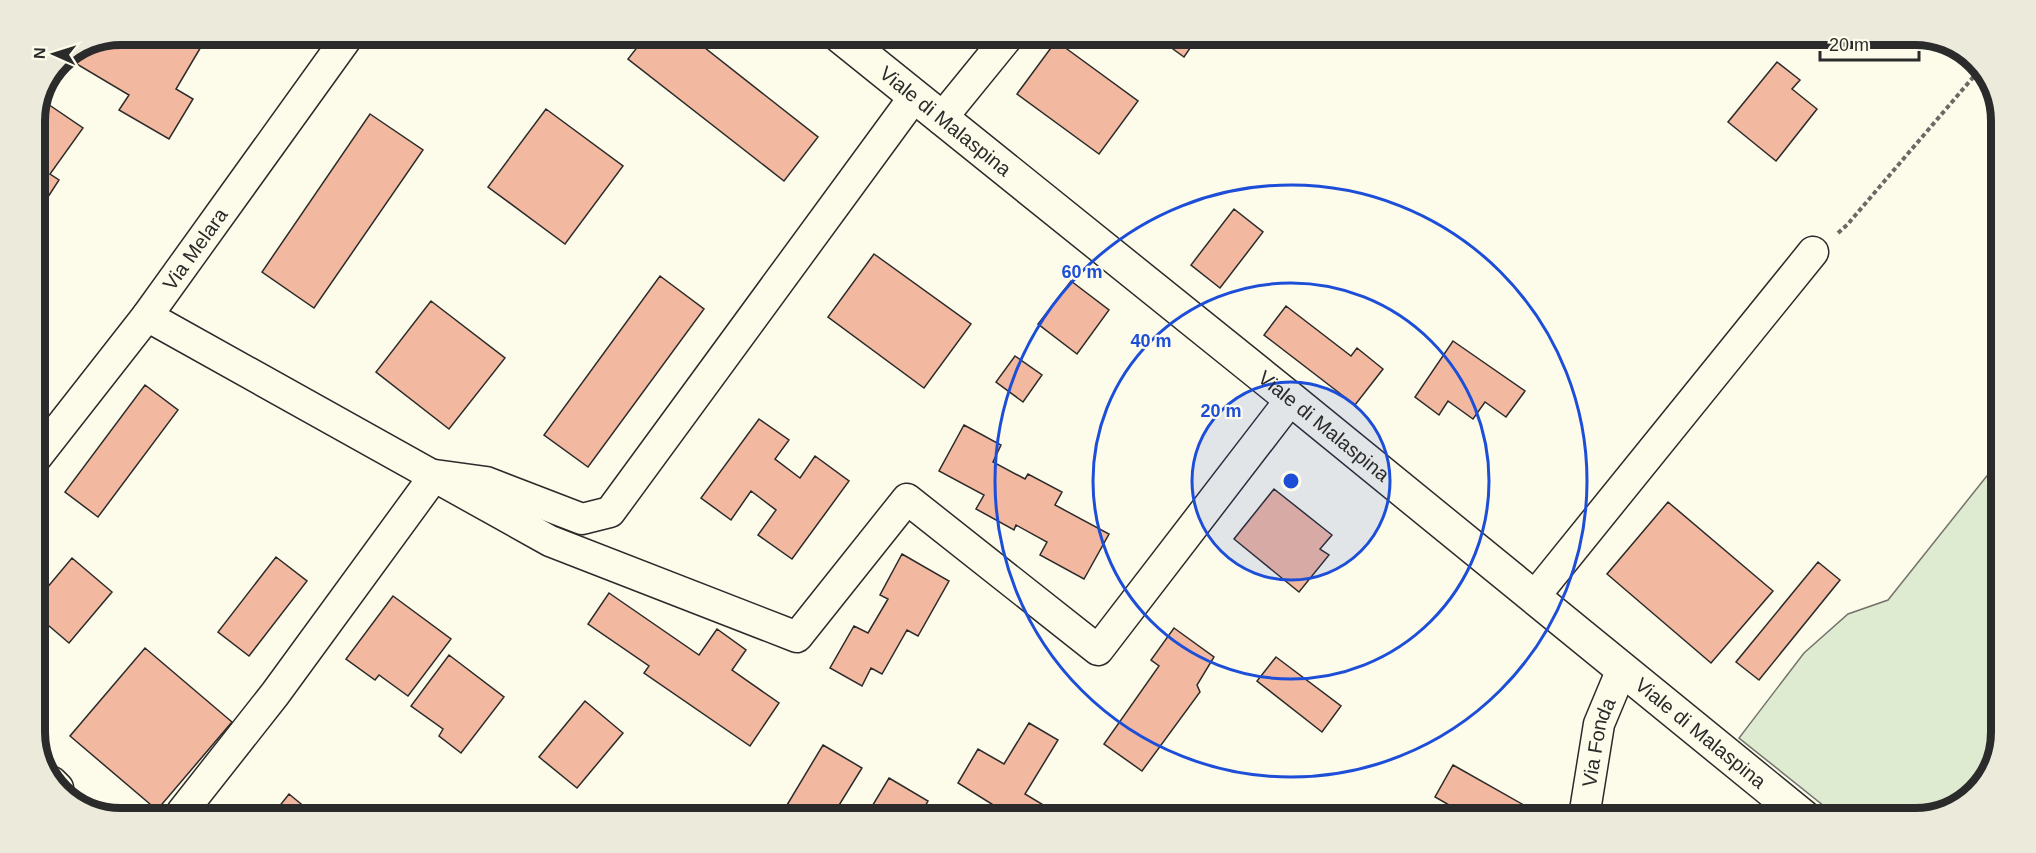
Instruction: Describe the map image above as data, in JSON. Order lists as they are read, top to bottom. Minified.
{"streets":{"main road":["Viale di Malaspina"],"street":["Via Melara","Via Fonda"]},"crossings":[["Viale di Malaspina","Via Fonda"]],"scale_bar":"20 m","north":"left","rings":["60 m","40 m","20 m"]}
